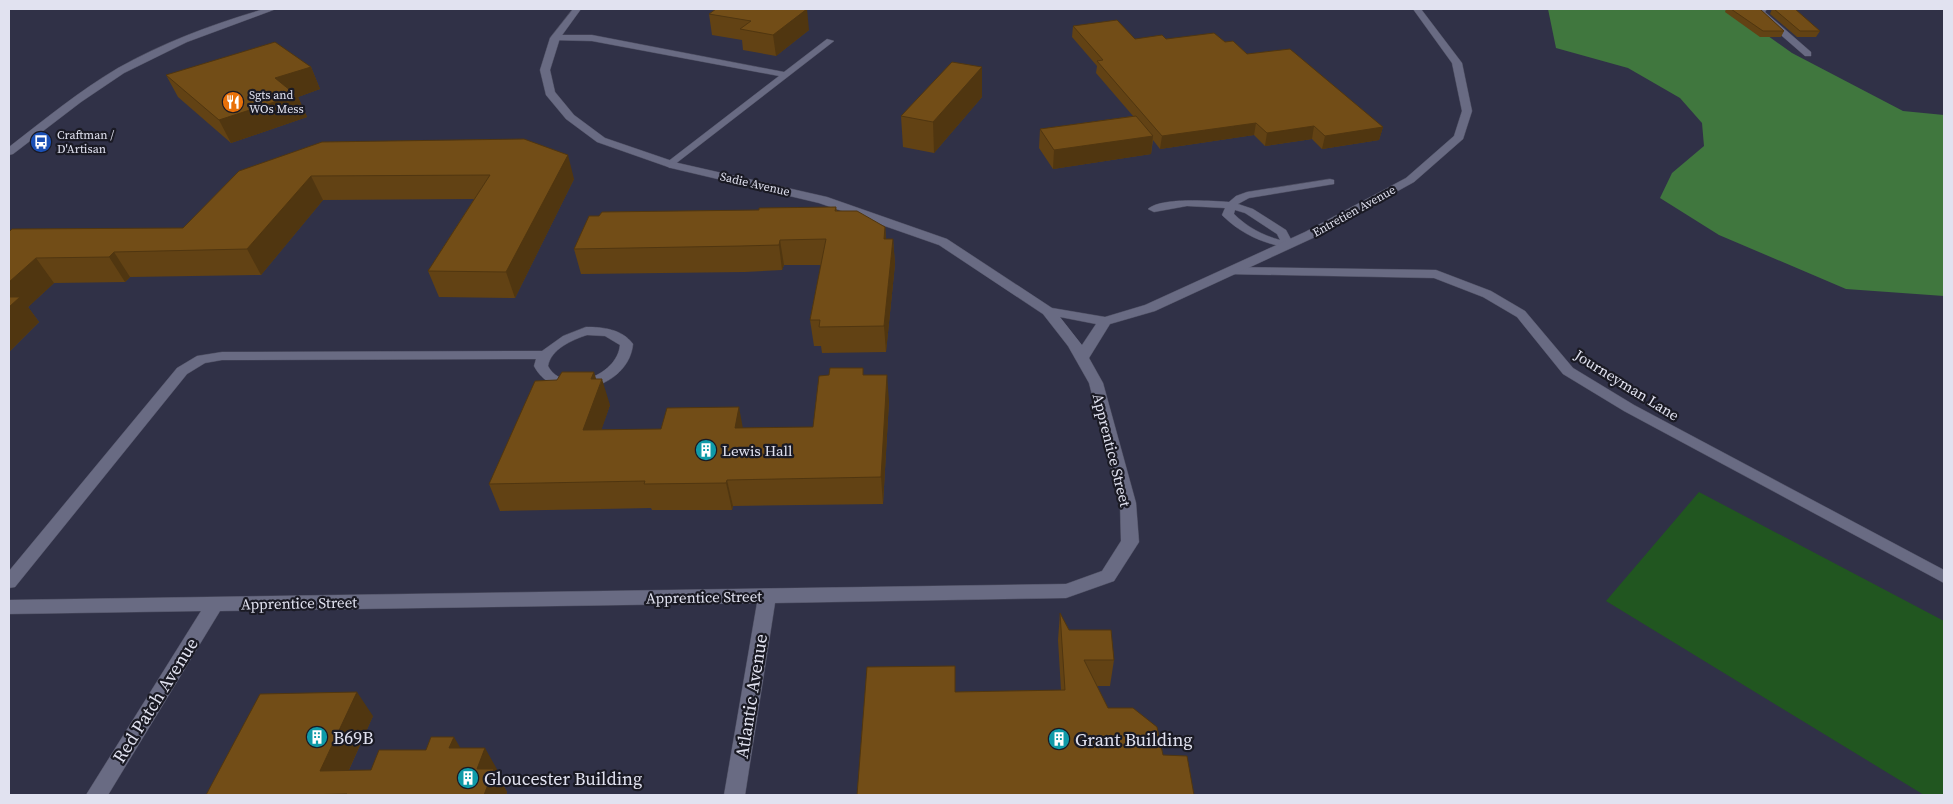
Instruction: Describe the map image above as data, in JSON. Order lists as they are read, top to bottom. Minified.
{"streets":{"street":["Sadie Avenue","Entretien Avenue","Apprentice Street","Atlantic Avenue","Red Patch Avenue"],"lane":["Journeyman Lane"]},"crossings":[["Sadie Avenue","Entretien Avenue"],["Sadie Avenue","Apprentice Street"],["Entretien Avenue","Journeyman Lane"],["Entretien Avenue","Apprentice Street"],["Apprentice Street","Atlantic Avenue"],["Apprentice Street","Red Patch Avenue"]],"places":{"restaurant":["Sgts and WOs Mess"],"bus stop":["Craftman / D'Artisan"],"building":["Lewis Hall","B69B","Grant Building","Gloucester Building"]}}
